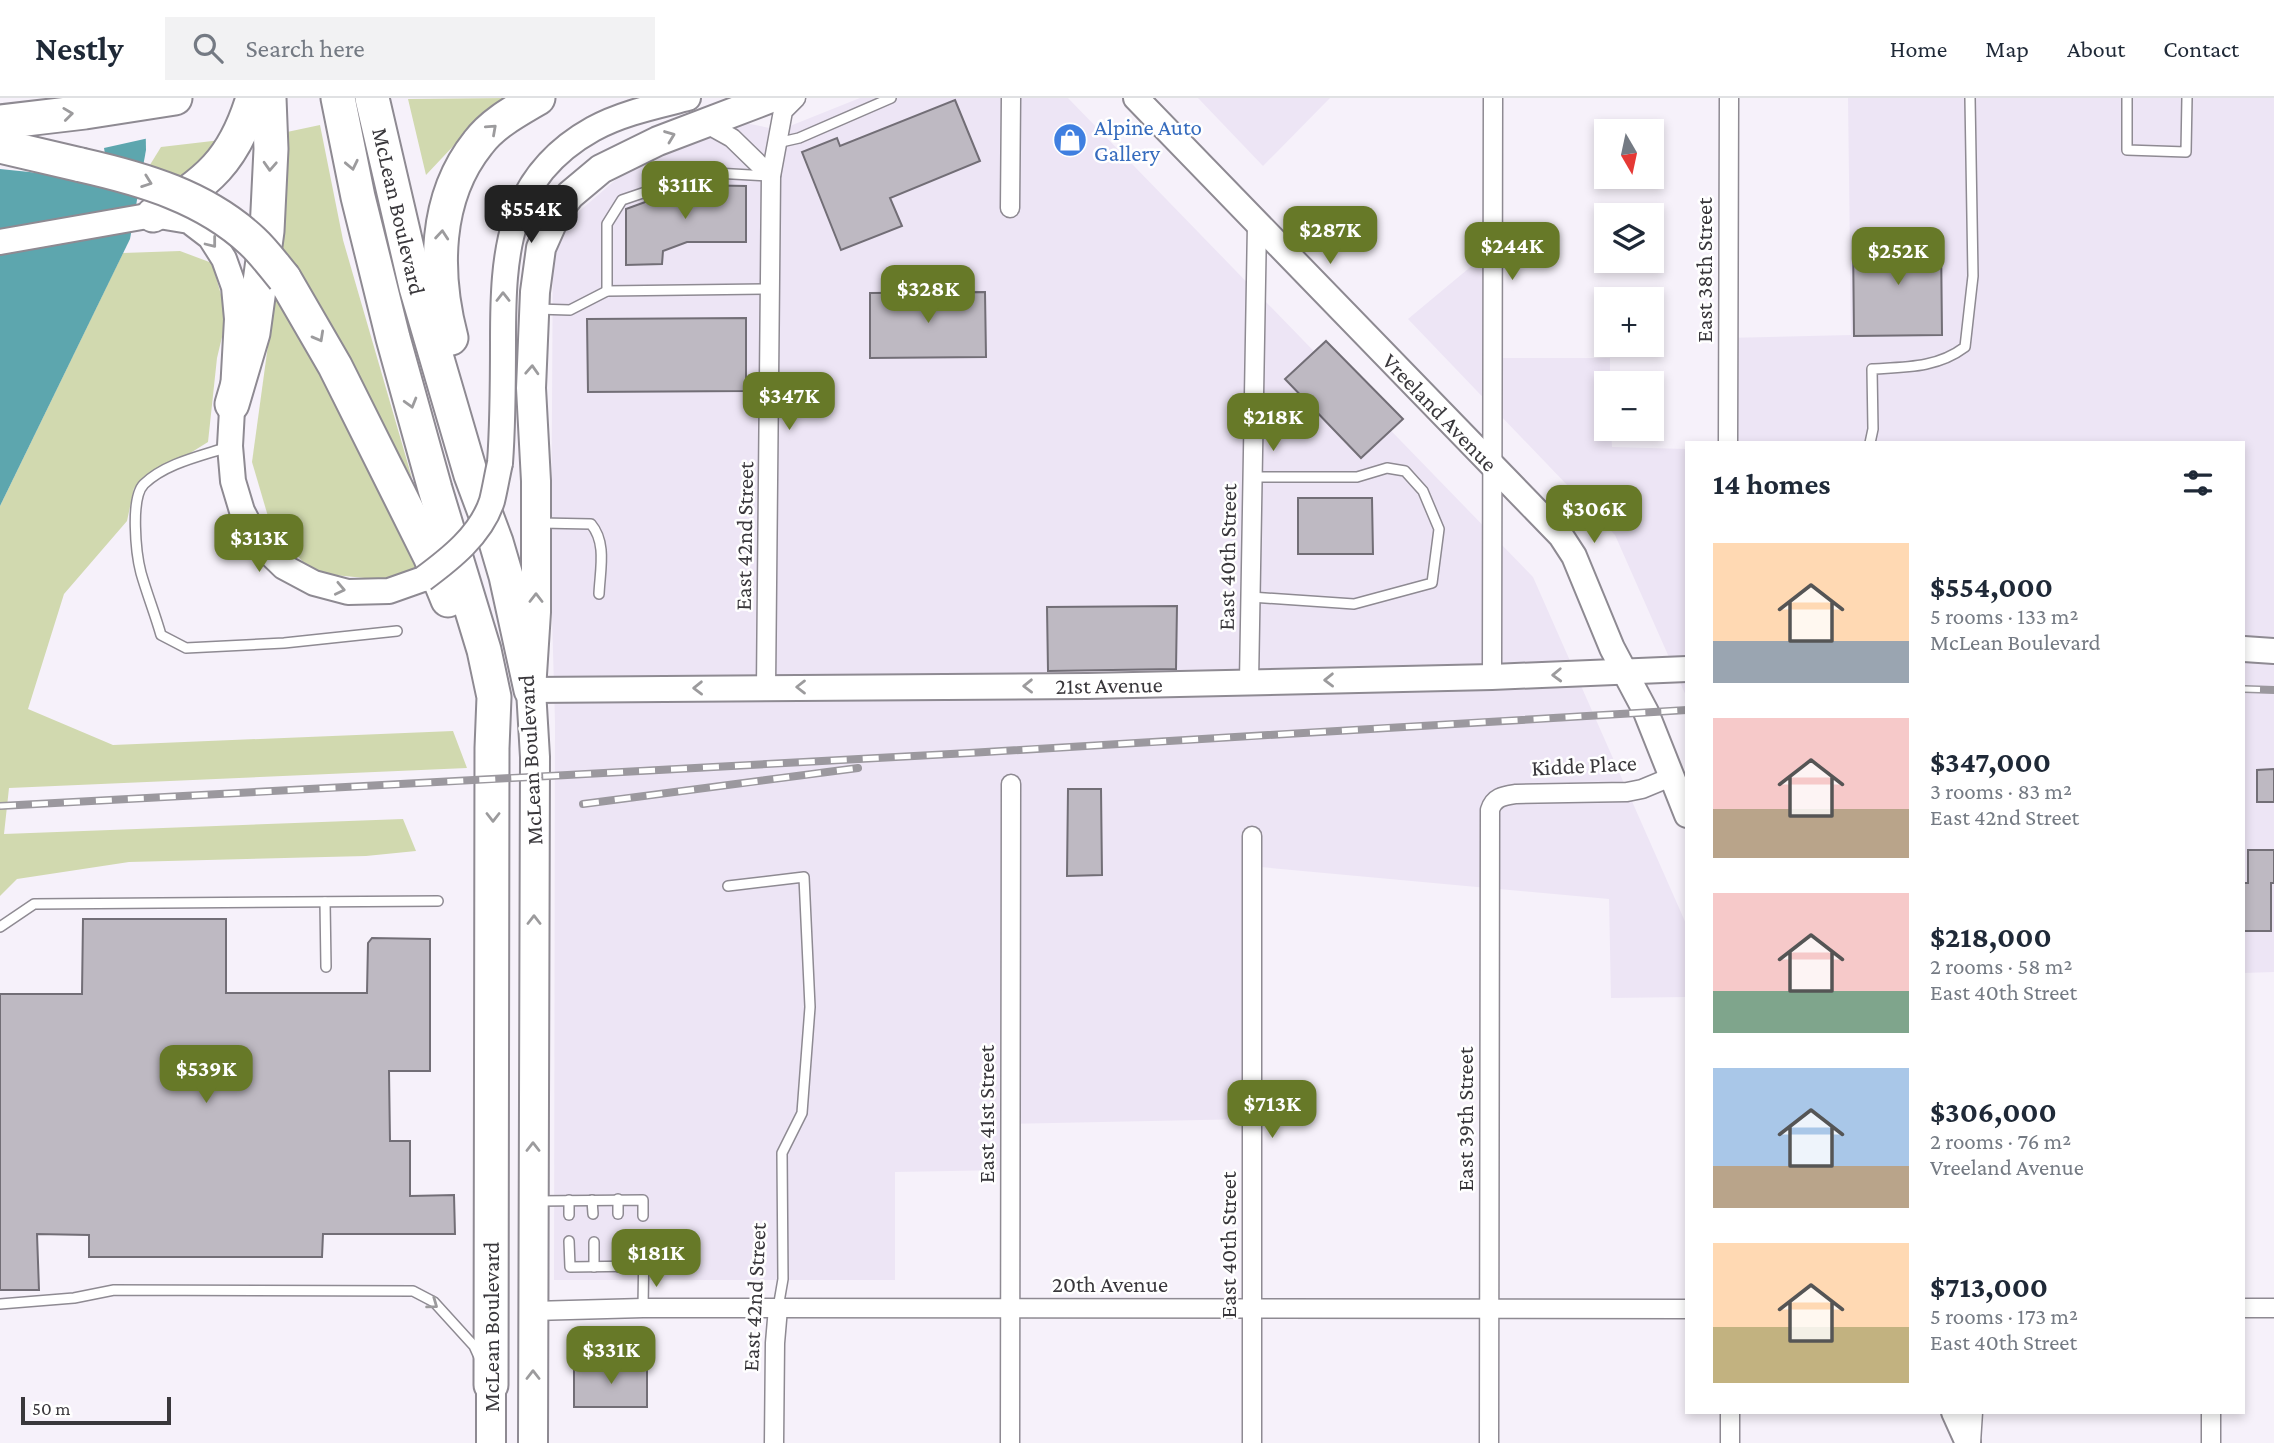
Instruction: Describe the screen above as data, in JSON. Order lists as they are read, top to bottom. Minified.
{"streets":{"highway":["McLean Boulevard"],"main road":["Vreeland Avenue","21st Avenue"],"street":["East 38th Street","East 42nd Street","East 40th Street","Kidde Place","East 41st Street","East 39th Street","20th Avenue"]},"crossings":[["McLean Boulevard","21st Avenue"],["McLean Boulevard","20th Avenue"],["Vreeland Avenue","East 40th Street"],["Vreeland Avenue","21st Avenue"],["Vreeland Avenue","Kidde Place"],["East 42nd Street","21st Avenue"],["East 42nd Street","20th Avenue"],["East 40th Street","21st Avenue"],["East 40th Street","20th Avenue"],["Kidde Place","East 39th Street"],["East 41st Street","20th Avenue"],["East 39th Street","20th Avenue"]],"one_way":["21st Avenue"],"places":{"shop":["Alpine Auto Gallery"]},"scale_bar":"50 m","north":"bottom","page":{"header":"Nestly","search":"Search here","nav":["Home","Map","About","Contact"],"map_buttons":["+","−"],"price":["$311K","$554K","$287K","$244K","$252K","$328K","$347K","$218K","$306K","$313K","$539K","$713K","$181K","$331K"],"heading":"14 homes","list":[{"name":"$554,000","note":"5 rooms · 133 m² · McLean Boulevard"},{"name":"$347,000","note":"3 rooms · 83 m² · East 42nd Street"},{"name":"$218,000","note":"2 rooms · 58 m² · East 40th Street"},{"name":"$306,000","note":"2 rooms · 76 m² · Vreeland Avenue"},{"name":"$713,000","note":"5 rooms · 173 m² · East 40th Street"}],"scale":"50 m"}}
